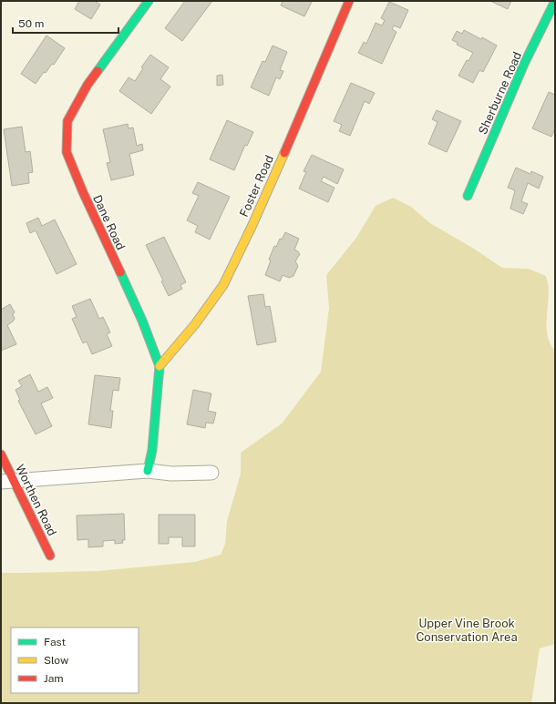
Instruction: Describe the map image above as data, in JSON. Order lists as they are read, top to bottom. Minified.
{"streets":{"street":["Sherburne Road","Foster Road","Dane Road","Worthen Road"]},"crossings":[["Foster Road","Dane Road"]],"parks":["Upper Vine Brook Conservation Area"],"legend":["Fast","Slow","Jam"],"scale_bar":"50 m"}
